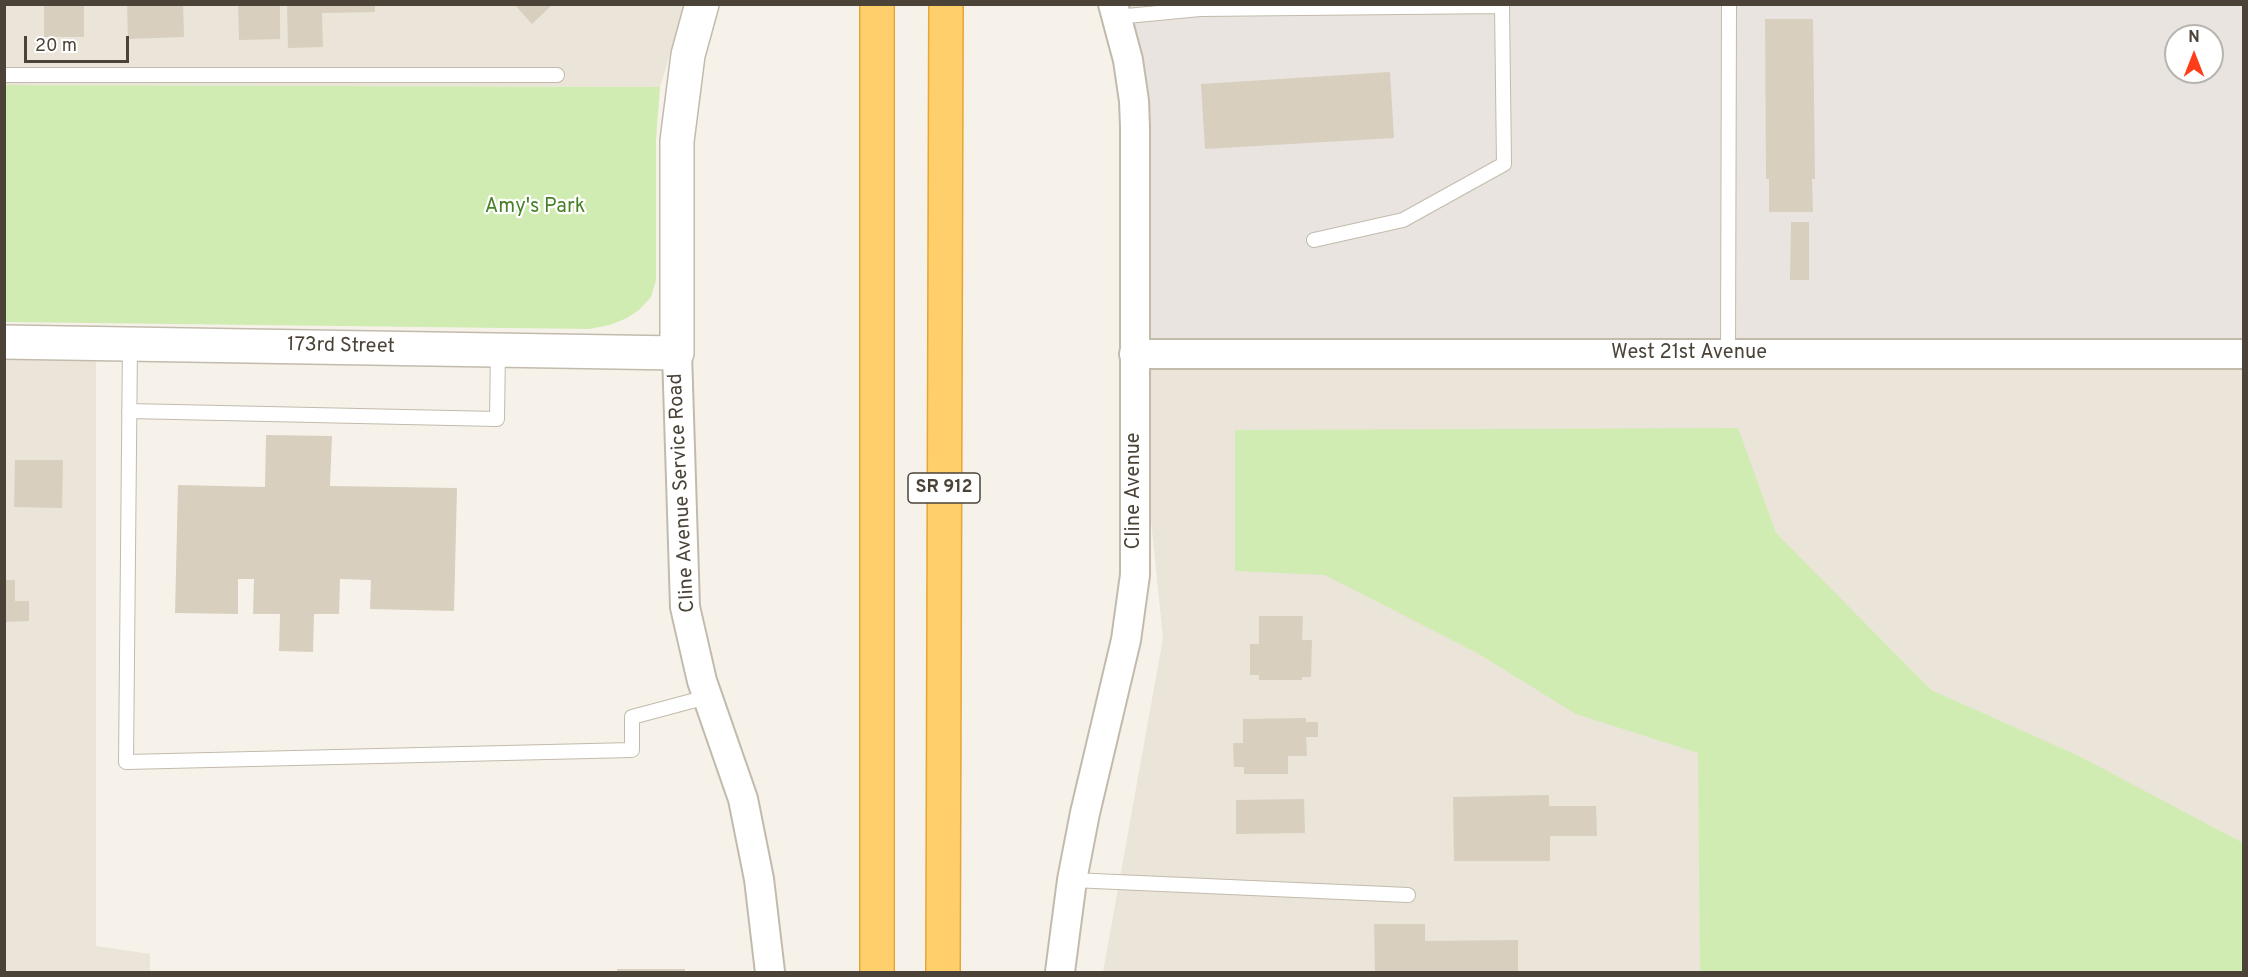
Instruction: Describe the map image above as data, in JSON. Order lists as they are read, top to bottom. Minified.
{"streets":{"highway":["SR 912"],"street":["173rd Street","West 21st Avenue","Cline Avenue","Cline Avenue Service Road"]},"crossings":[["173rd Street","Cline Avenue Service Road"],["West 21st Avenue","Cline Avenue"]],"parks":["Amy's Park"],"scale_bar":"20 m","north":"top"}
